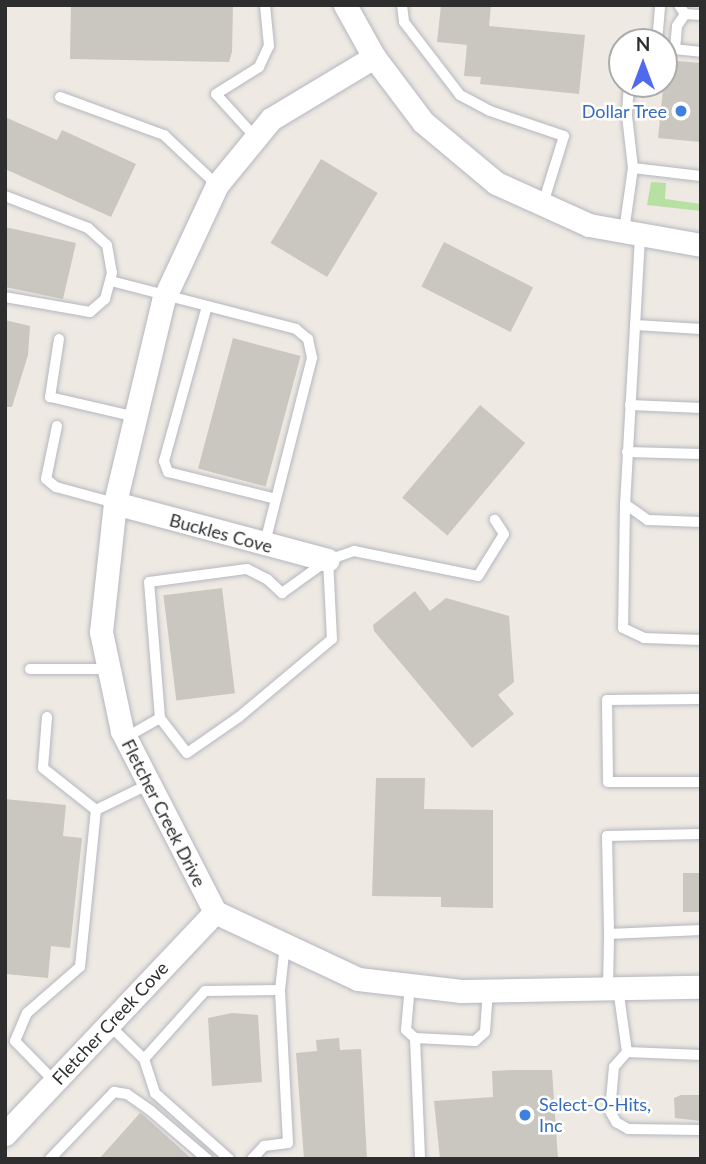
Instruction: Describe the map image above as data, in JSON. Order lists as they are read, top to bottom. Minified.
{"streets":{"street":["Buckles Cove","Fletcher Creek Drive","Fletcher Creek Cove"]},"crossings":[["Buckles Cove","Fletcher Creek Drive"],["Fletcher Creek Drive","Fletcher Creek Cove"]],"places":["Dollar Tree","Select-O-Hits, Inc"],"north":"top"}
